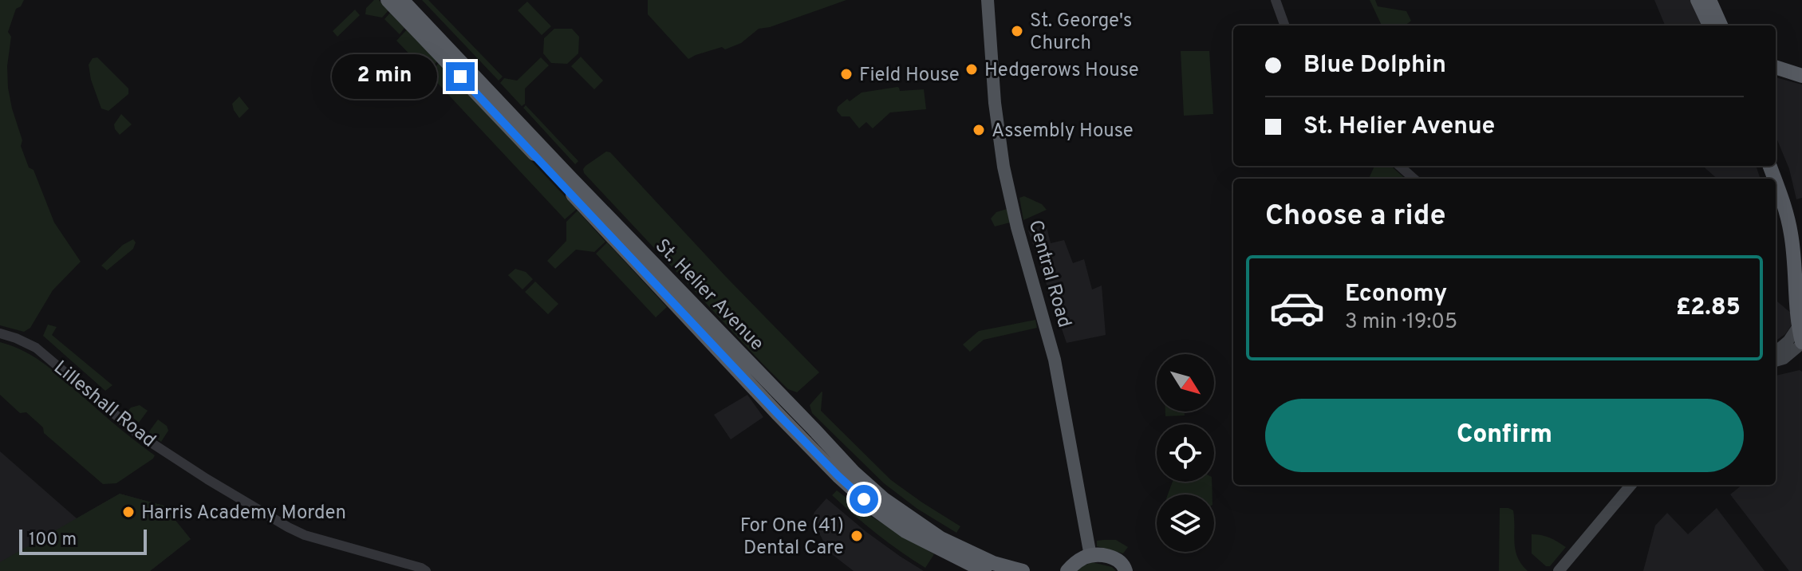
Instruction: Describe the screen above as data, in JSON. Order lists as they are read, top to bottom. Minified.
{"streets":{"highway":["St. Helier Avenue"],"main road":["Central Road"],"street":["Lilleshall Road"]},"places":["St. George's Church","Hedgerows House","Field House","Assembly House","Harris Academy Morden","For One (41) Dental Care"],"scale_bar":"100 m","north":"bottom right","page":{"banner":["Blue Dolphin","St. Helier Avenue"],"bubble":"2 min","heading":"Choose a ride","list":[{"name":"Economy","note":"3 min · 19:05","value":"£2.85"}],"buttons":"Confirm","scale":"100 m"}}
